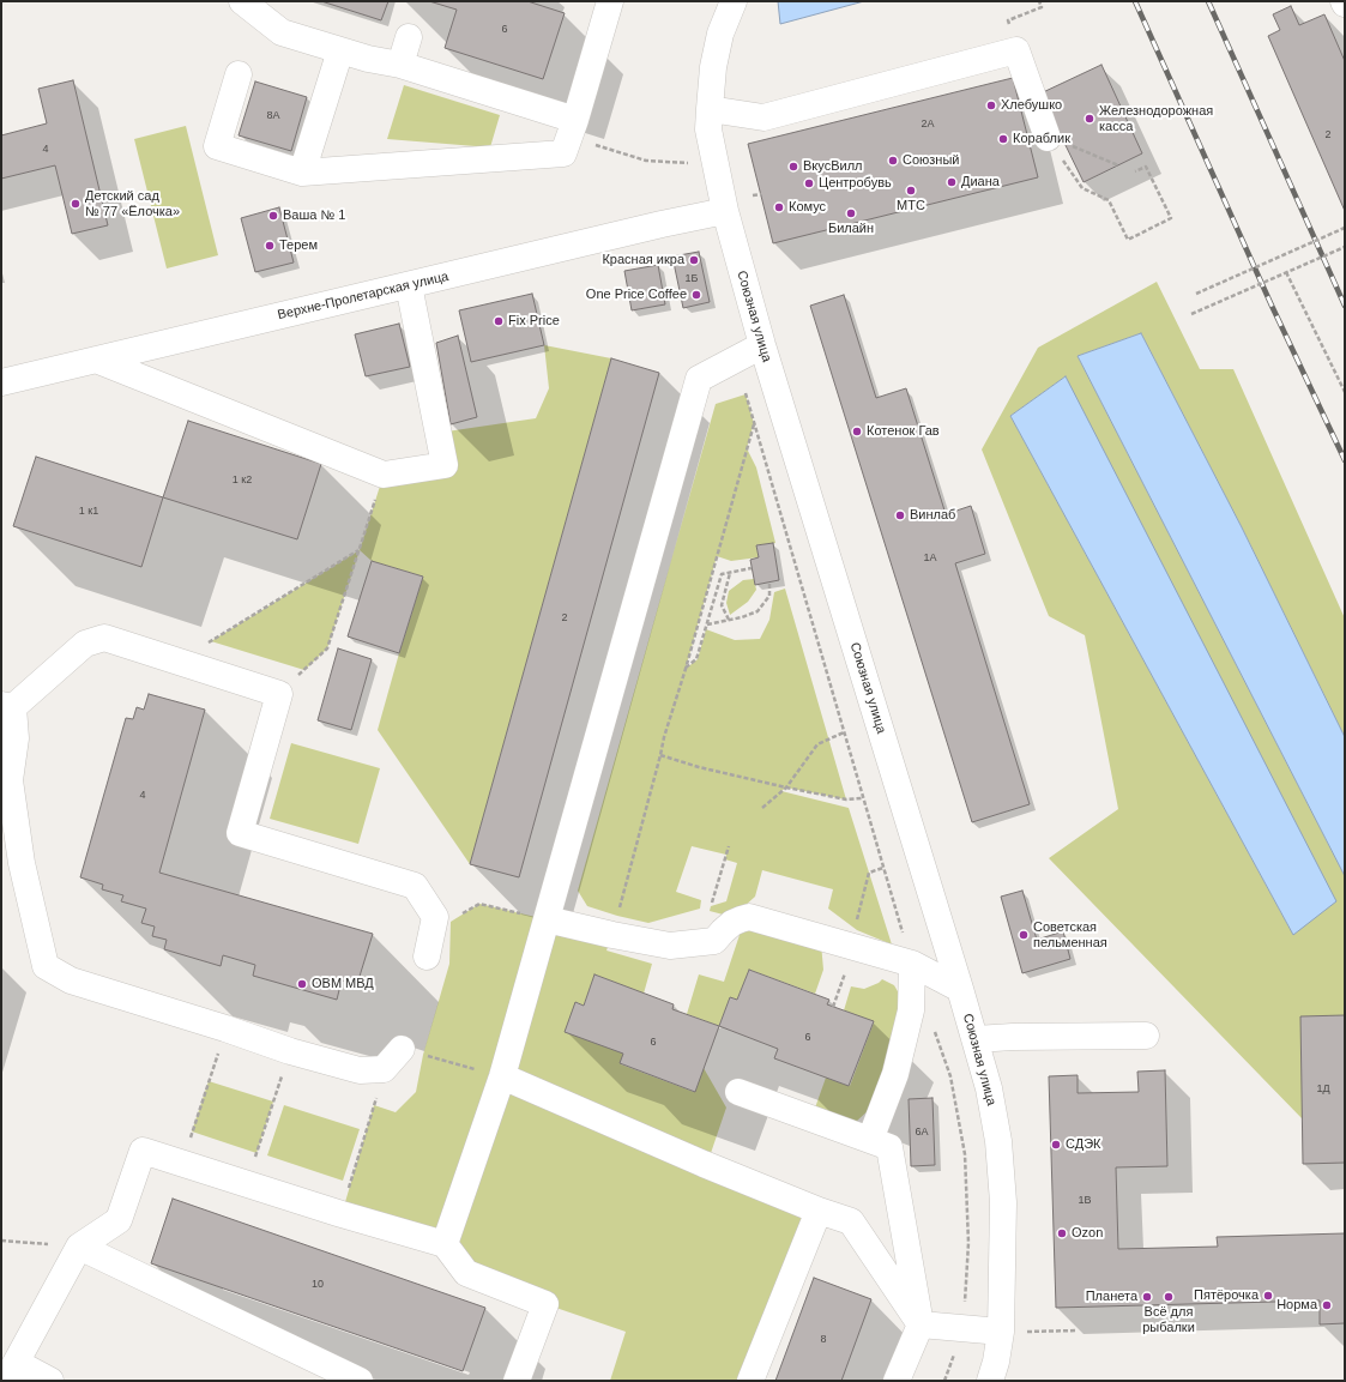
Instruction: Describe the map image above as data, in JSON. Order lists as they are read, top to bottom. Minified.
{"streets":{"street":["Верхне-Пролетарская улица","Союзная улица"]},"crossings":[["Верхне-Пролетарская улица","Союзная улица"]],"places":["Хлебушко","Железнодорожная касса","Кораблик","Союзный","ВкусВилл","Диана","Центробувь","МТС","Детский сад № 77 «Ёлочка»","Комус","Билайн","Ваша № 1","Терем","Красная икра","One Price Coffee","Fix Price","Котенок Гав","Винлаб","Советская пельменная","ОВМ МВД","СДЭК","Ozon","Пятёрочка","Планета","Всё для рыбалки","Норма"],"house_numbers":["6","8А","2А","2","4","1Б","1 к2","1 к1","1А","2","4","6","6","1Д","6А","1В","10","8"]}
